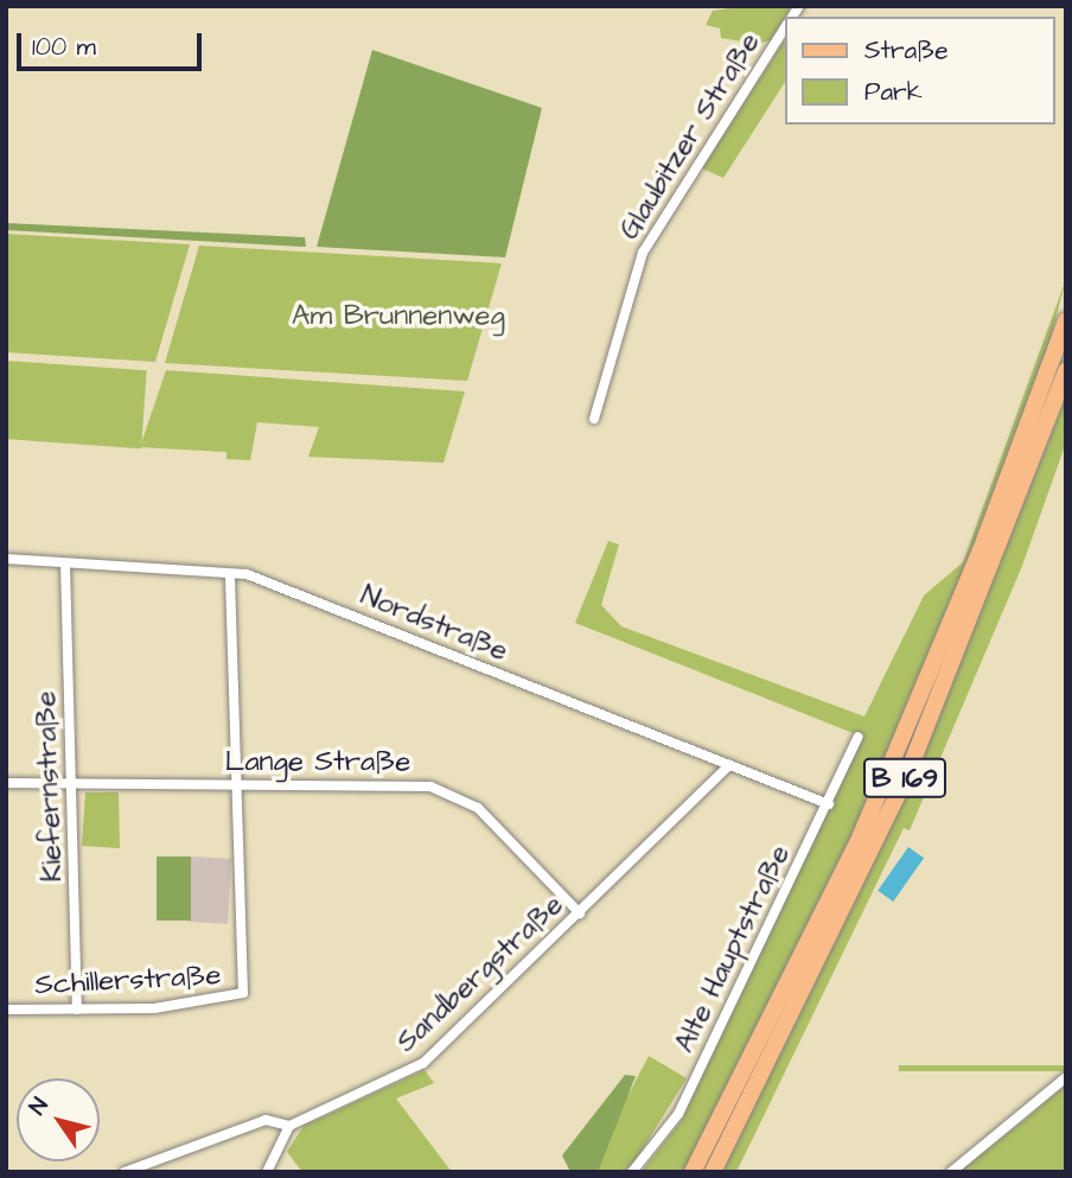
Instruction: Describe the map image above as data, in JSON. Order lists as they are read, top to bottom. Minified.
{"streets":{"main road":["B 169"],"street":["Glaubitzer Straße","Nordstraße","Lange Straße","Kiefernstraße","Alte Hauptstraße","Sandbergstraße","Schillerstraße"]},"crossings":[["Nordstraße","Kiefernstraße"],["Nordstraße","Alte Hauptstraße"],["Nordstraße","Sandbergstraße"],["Lange Straße","Kiefernstraße"],["Lange Straße","Sandbergstraße"],["Lange Straße","Schillerstraße"],["Kiefernstraße","Schillerstraße"]],"parks":["Am Brunnenweg"],"legend":["Straße","Park"],"scale_bar":"100 m","north":"top left"}
